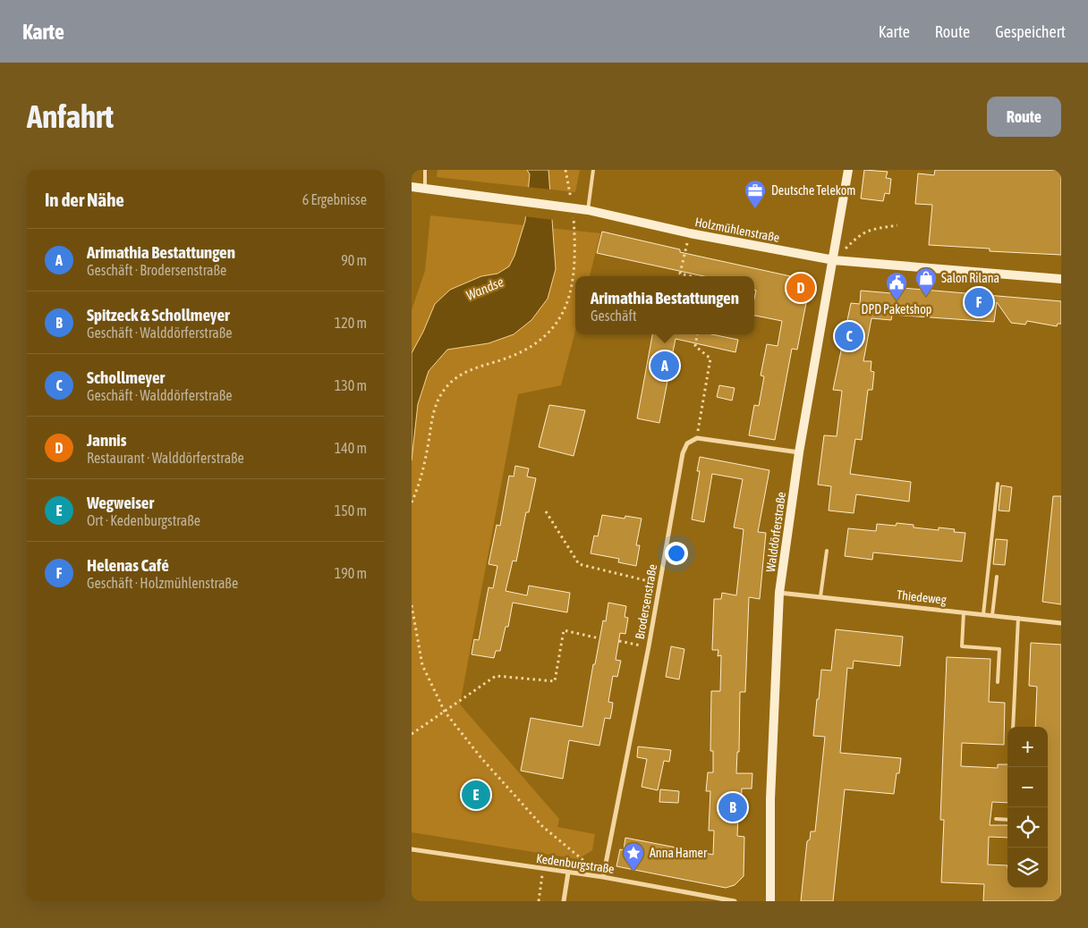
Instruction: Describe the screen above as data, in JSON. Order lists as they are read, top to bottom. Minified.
{"streets":{"street":["Holzmühlenstraße","Walddörferstraße","Thiedeweg","Brodersenstraße","Kedenburgstraße"]},"crossings":[["Holzmühlenstraße","Walddörferstraße"],["Walddörferstraße","Thiedeweg"],["Brodersenstraße","Kedenburgstraße"]],"water":["Wandse"],"places":{"office":["Deutsche Telekom"],"shop":["Salon Rilana"],"public building":["DPD Paketshop"],"place":["Anna Hamer"]},"page":{"header":"Karte","nav":["Karte","Route","Gespeichert"],"buttons":"Route","title":"Anfahrt","heading":["In der Nähe","6 Ergebnisse"],"list":[{"mark":"A","name":"Arimathia Bestattungen","note":"Geschäft · Brodersenstraße","value":"90 m"},{"mark":"B","name":"Spitzeck & Schollmeyer","note":"Geschäft · Walddörferstraße","value":"120 m"},{"mark":"C","name":"Schollmeyer","note":"Geschäft · Walddörferstraße","value":"130 m"},{"mark":"D","name":"Jannis","note":"Restaurant · Walddörferstraße","value":"140 m"},{"mark":"E","name":"Wegweiser","note":"Ort · Kedenburgstraße","value":"150 m"},{"mark":"F","name":"Helenas Café","note":"Geschäft · Holzmühlenstraße","value":"190 m"}],"pins":["D","F","C","A","E","B"],"popup":["Arimathia Bestattungen","Geschäft"],"map_buttons":["+","−"]}}
